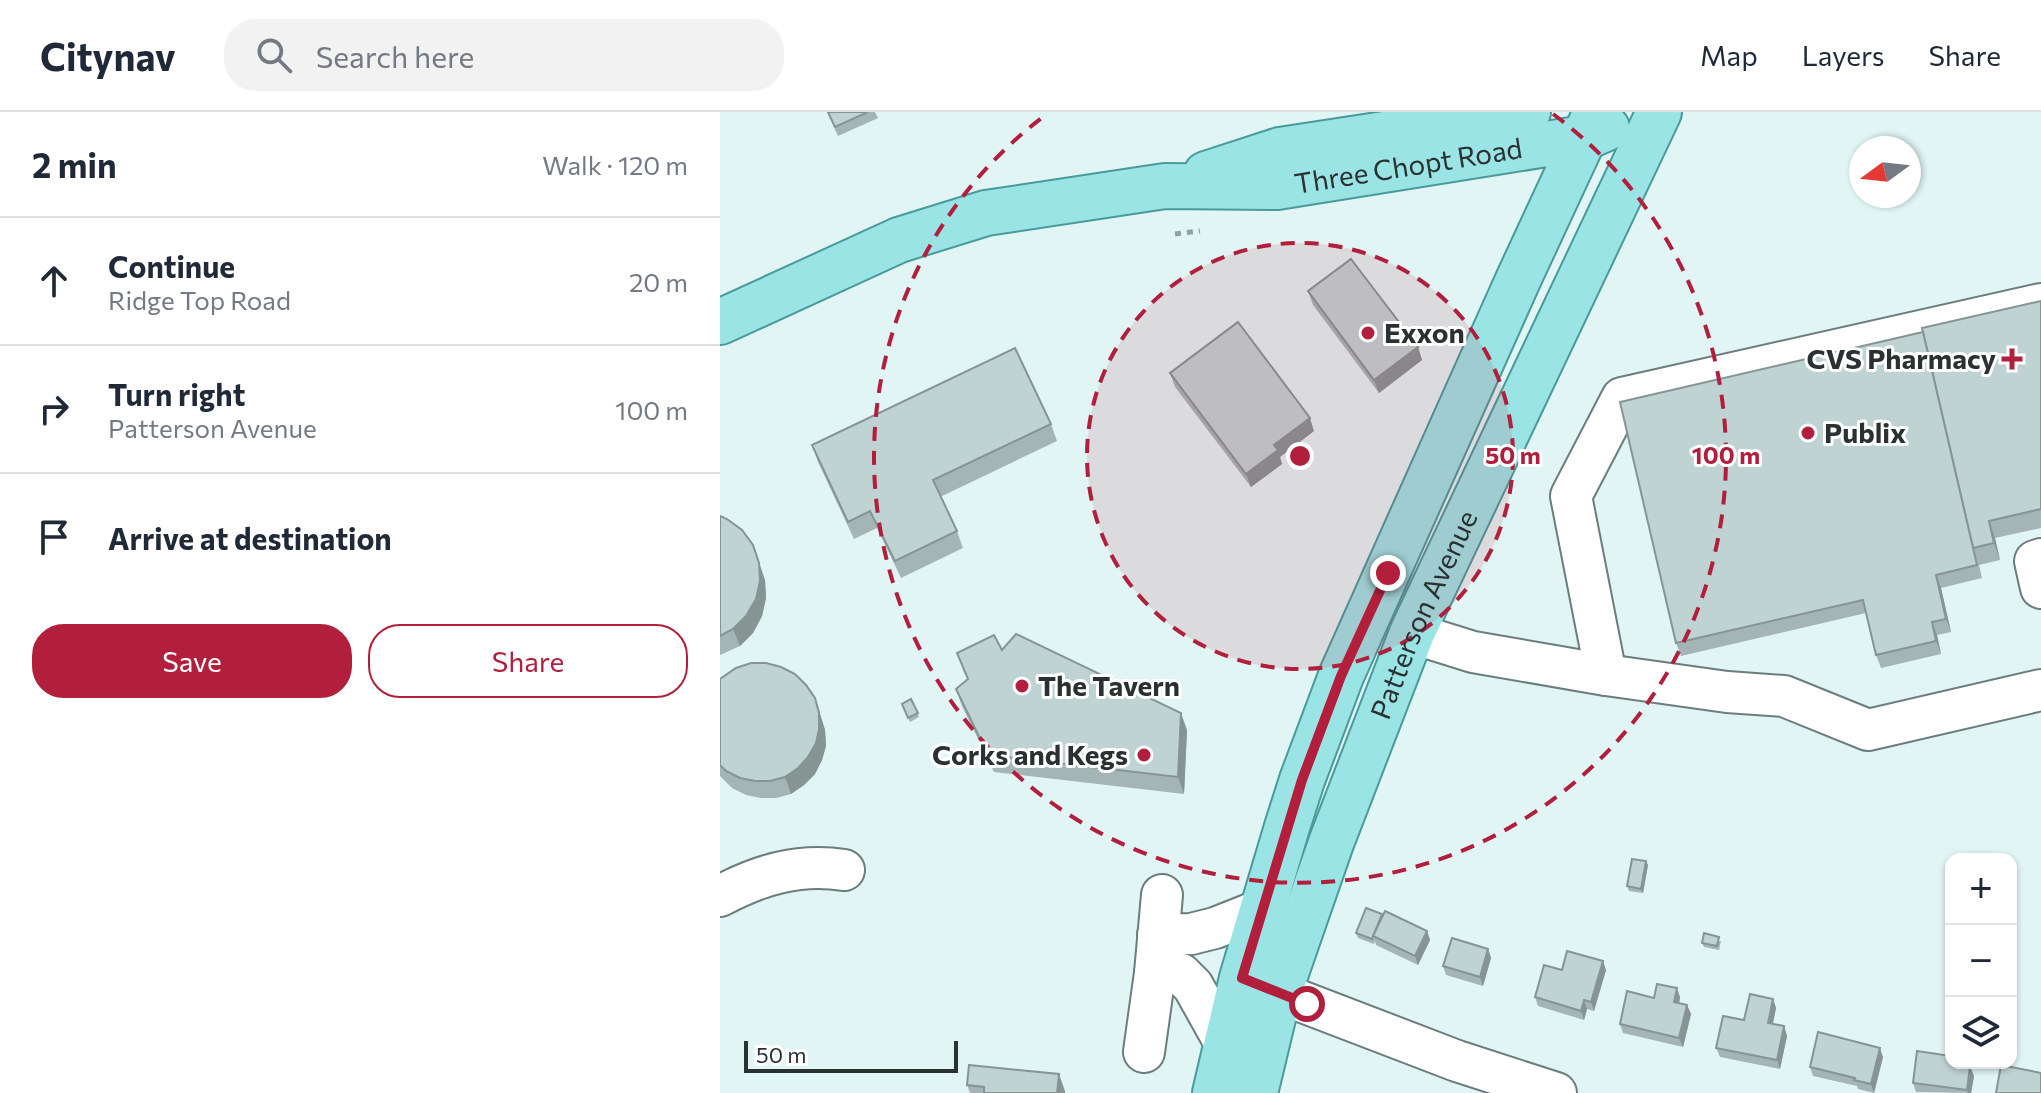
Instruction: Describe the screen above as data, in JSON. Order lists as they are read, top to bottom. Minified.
{"streets":{"main road":["Three Chopt Road","Patterson Avenue"]},"crossings":[["Three Chopt Road","Patterson Avenue"]],"places":{"other":["Exxon","Publix","The Tavern","Corks and Kegs"],"health":["CVS Pharmacy"]},"scale_bar":"50 m","north":"left","page":{"header":"Citynav","search":"Search here","nav":["Map","Layers","Share"],"heading":["2 min","Walk · 120 m"],"list":[["Continue","Ridge Top Road","20 m"],["Turn right","Patterson Avenue","100 m"],"Arrive at destination"],"buttons":["Save","Share"],"map_buttons":["+","−"],"scale":"50 m"},"rings":["50 m","100 m"]}
